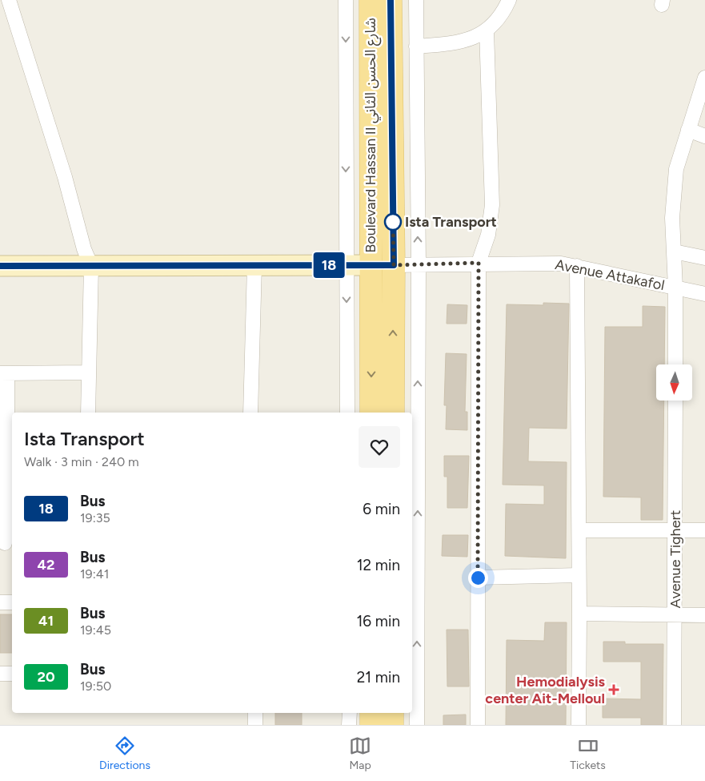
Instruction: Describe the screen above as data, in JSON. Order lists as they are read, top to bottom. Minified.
{"streets":{"main road":["Boulevard Hassan II شارع الحسن الثاني"],"street":["Avenue Attakafol","Avenue Tighert"]},"crossings":[["Boulevard Hassan II شارع الحسن الثاني","Avenue Attakafol"]],"places":{"other":["Ista Transport"],"health":["Hemodialysis center Ait-Melloul"]},"lines":["bus line 18"],"north":"bottom","page":{"on_map":"18","heading":["Ista Transport","Walk · 3 min · 240 m"],"list":[{"mark":"18","name":"Bus","note":"19:35","value":"6 min"},{"mark":"42","name":"Bus","note":"19:41","value":"12 min"},{"mark":"41","name":"Bus","note":"19:45","value":"16 min"},{"mark":"20","name":"Bus","note":"19:50","value":"21 min"}],"tabs":["Directions","Map","Tickets"]}}
